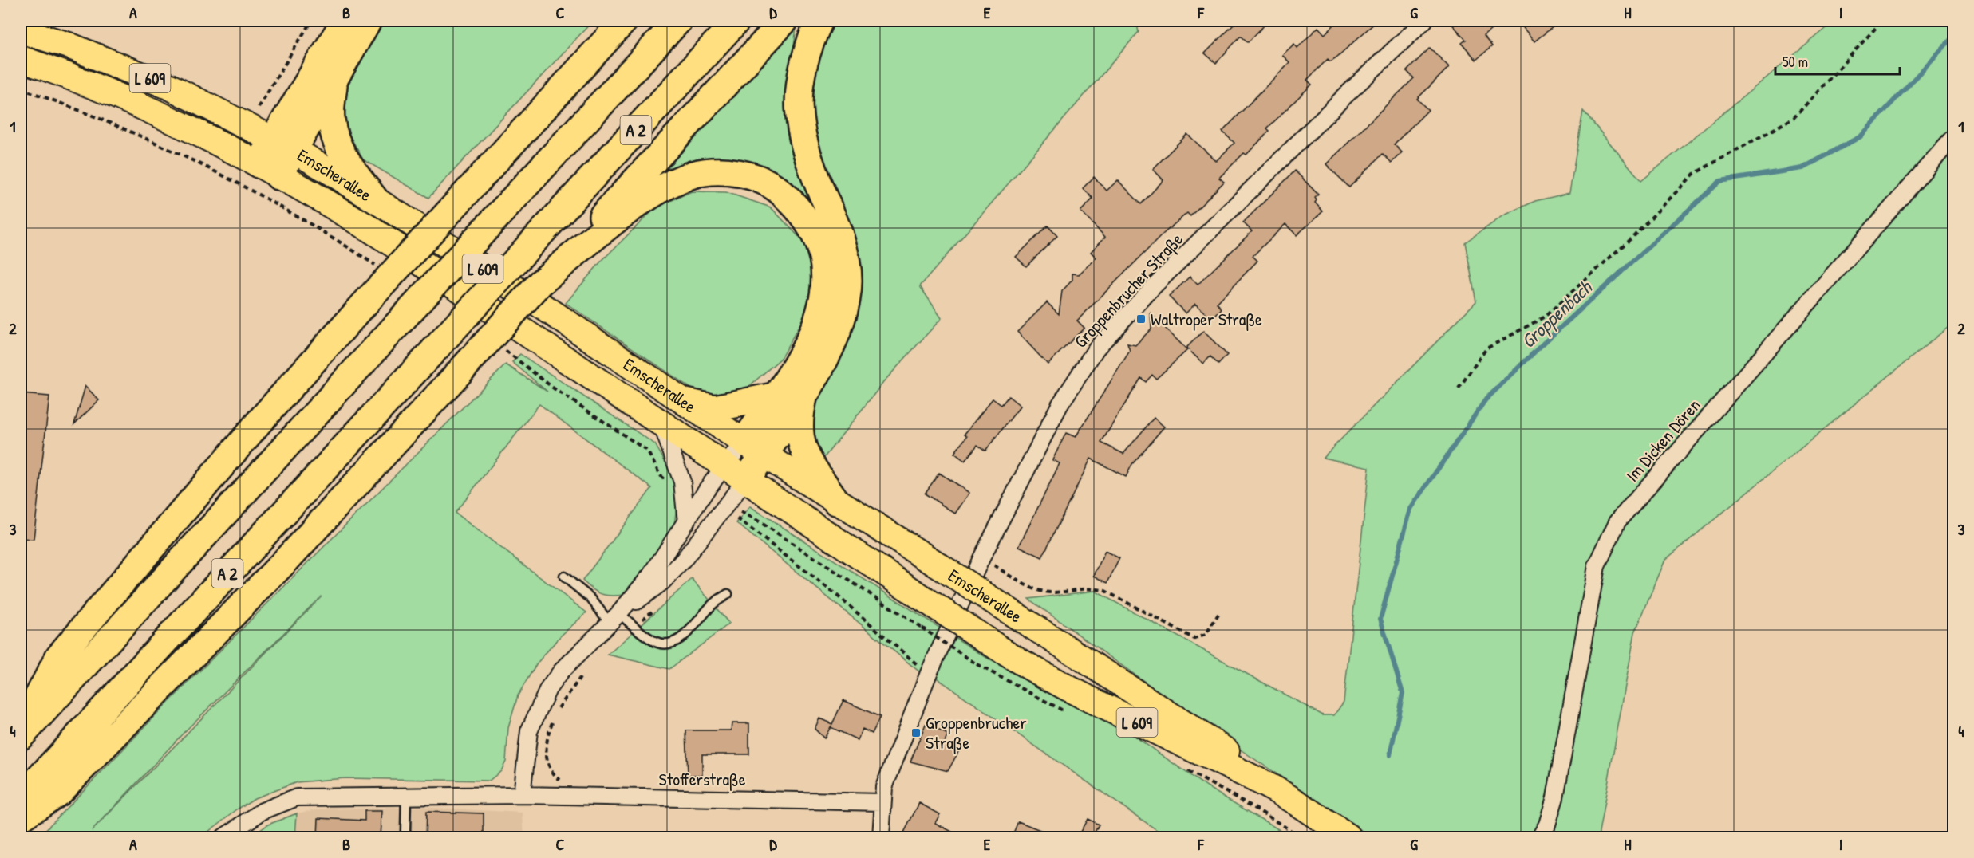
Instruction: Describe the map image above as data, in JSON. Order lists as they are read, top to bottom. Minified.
{"streets":{"highway":["A 2"],"main road":["L 609","Emscherallee"],"street":["Groppenbrucher Straße","Im Dicken Dören","Stofferstraße"]},"crossings":[["Groppenbrucher Straße","Stofferstraße"]],"water":["Groppenbach"],"places":{"transit":["Waltroper Straße","Groppenbrucher Straße"]},"scale_bar":"50 m","grid":{"columns":["A","B","C","D","E","F","G","H","I"],"rows":["1","2","3","4"]}}
